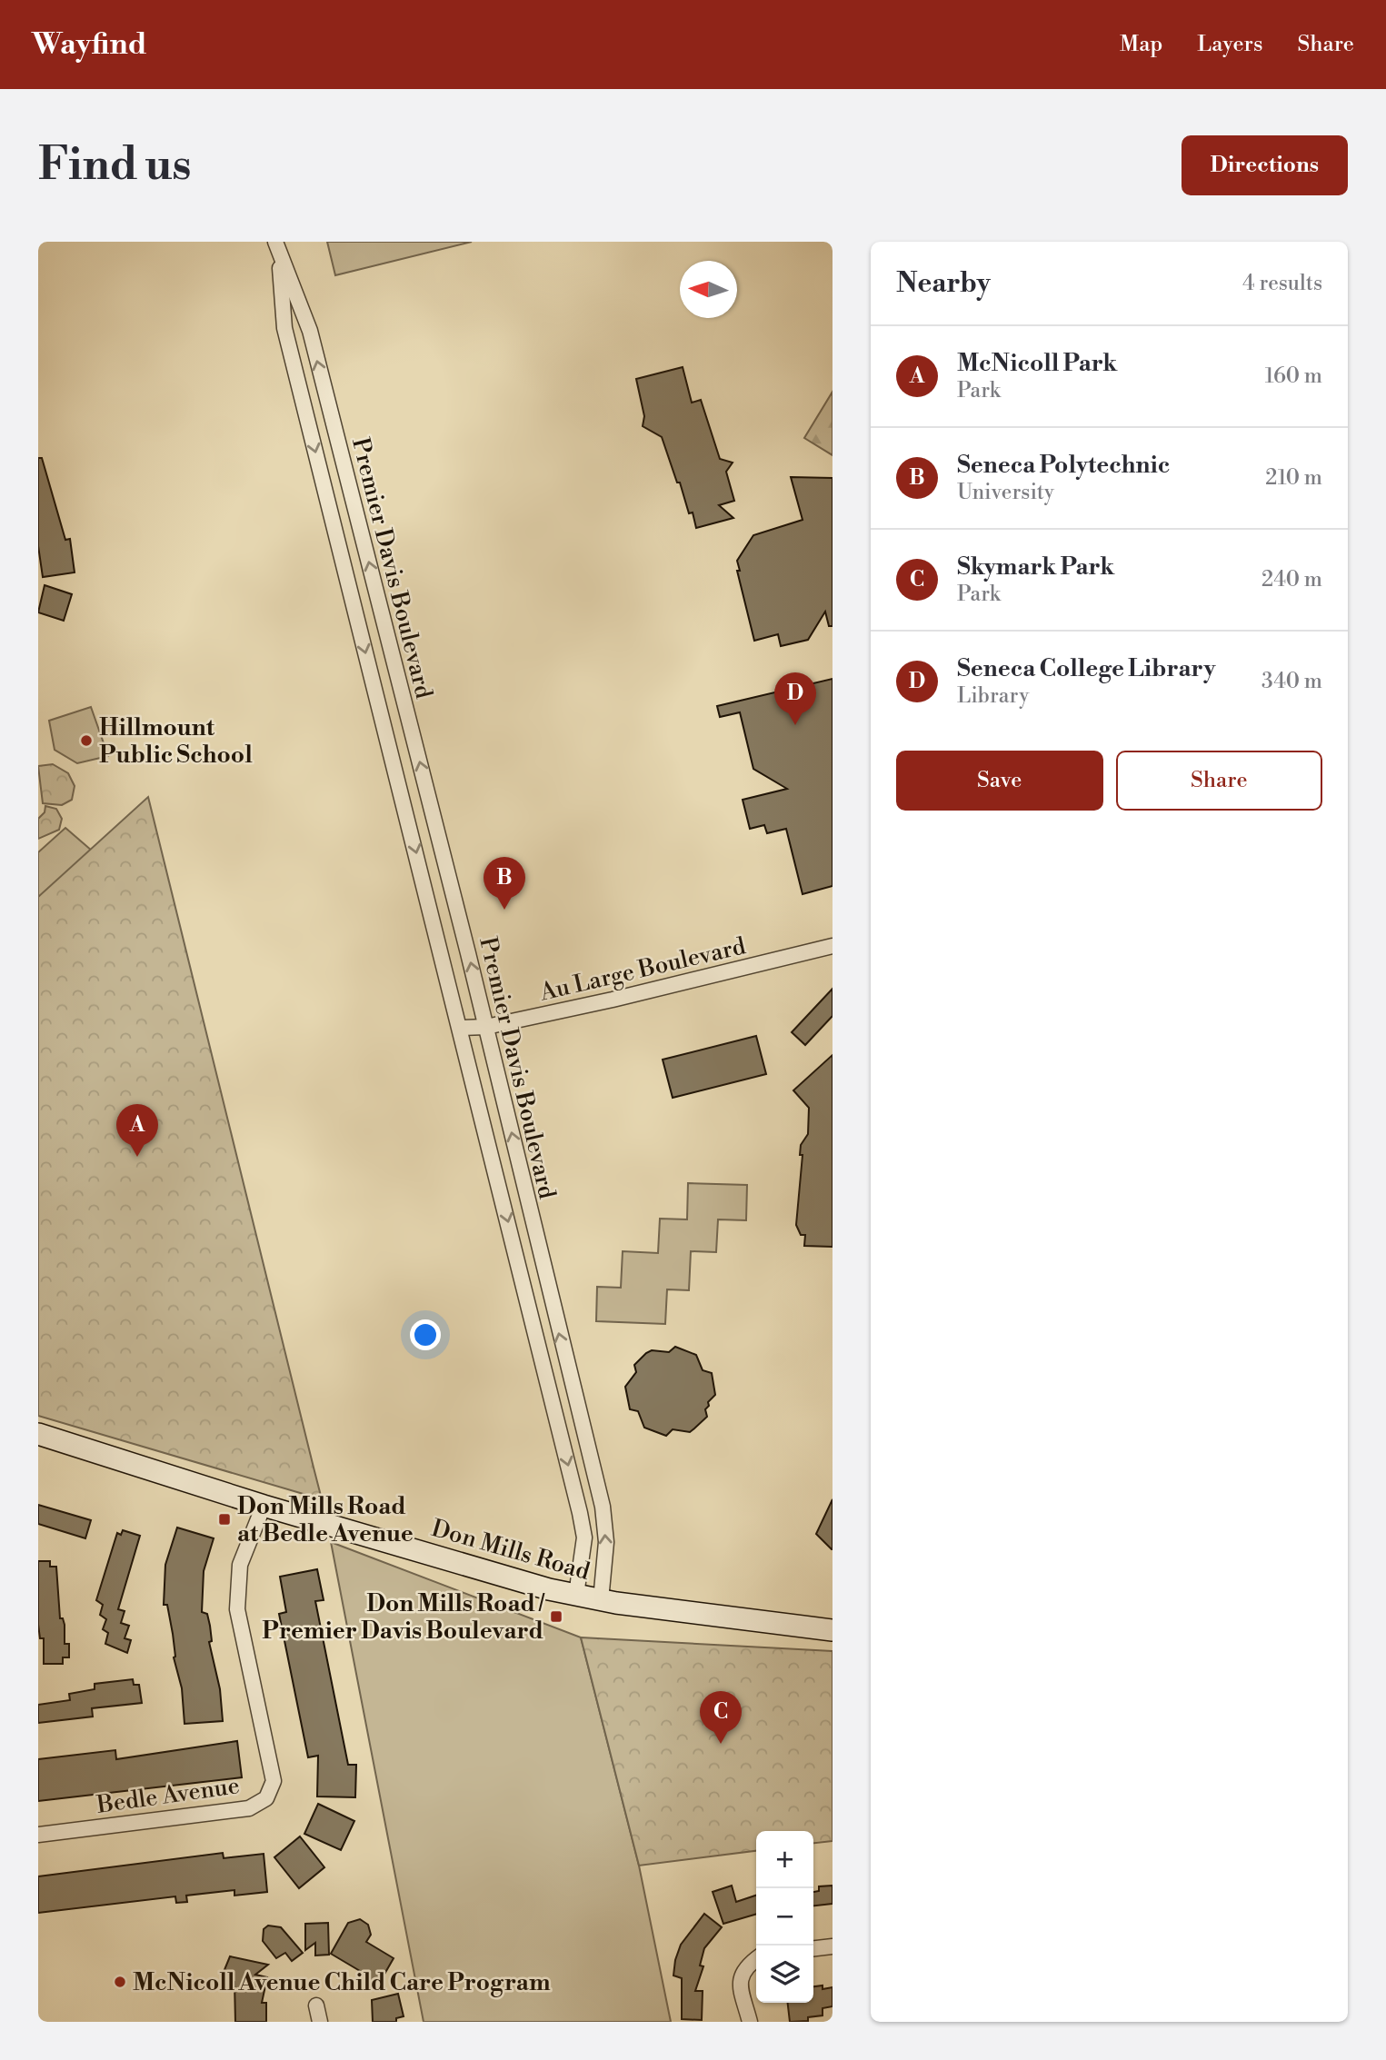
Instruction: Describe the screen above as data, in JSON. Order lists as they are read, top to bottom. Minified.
{"streets":{"main road":["Don Mills Road"],"street":["Premier Davis Boulevard","Au Large Boulevard","Bedle Avenue"]},"crossings":[["Premier Davis Boulevard","Au Large Boulevard"],["Premier Davis Boulevard","Don Mills Road"],["Don Mills Road","Bedle Avenue"]],"places":{"other":["Hillmount Public School","McNicoll Avenue Child Care Program"],"transit":["Don Mills Road at Bedle Avenue","Don Mills Road / Premier Davis Boulevard"]},"north":"left","page":{"header":"Wayfind","nav":["Map","Layers","Share"],"buttons":["Directions",["Save","Share"]],"title":"Find us","heading":["Nearby","4 results"],"list":[{"mark":"A","name":"McNicoll Park","note":"Park","value":"160 m"},{"mark":"B","name":"Seneca Polytechnic","note":"University","value":"210 m"},{"mark":"C","name":"Skymark Park","note":"Park","value":"240 m"},{"mark":"D","name":"Seneca College Library","note":"Library","value":"340 m"}],"pins":["D","B","A","C"],"map_buttons":["+","−"]}}
